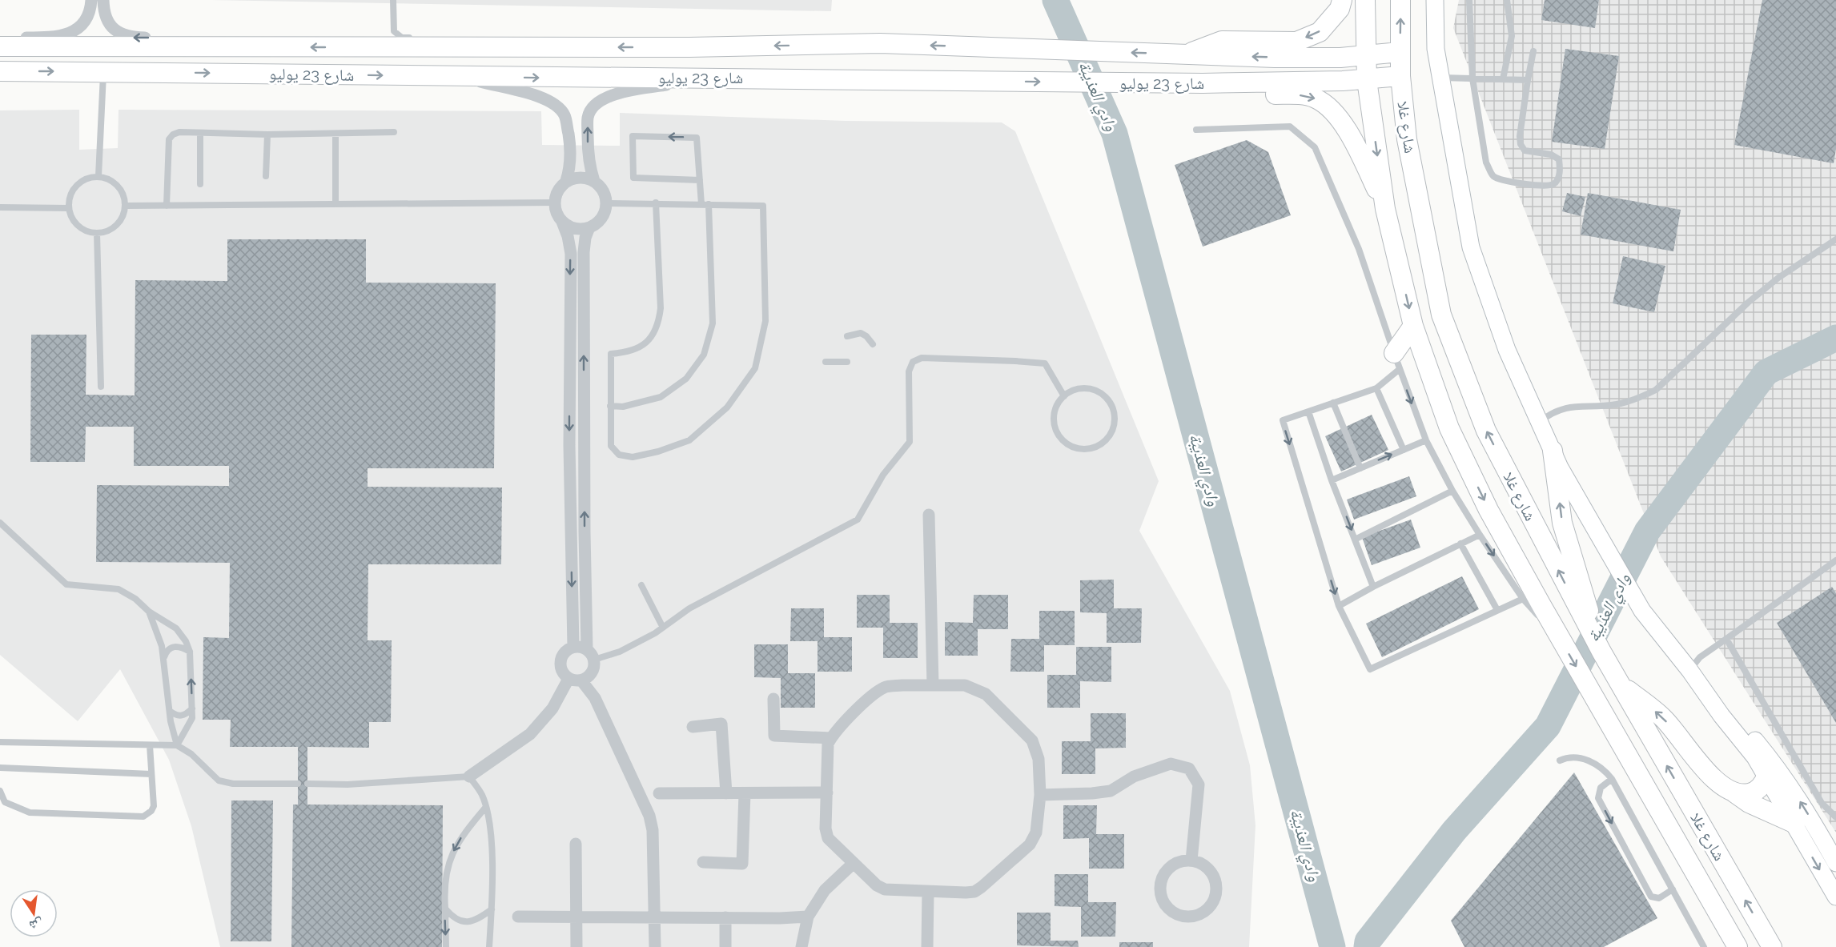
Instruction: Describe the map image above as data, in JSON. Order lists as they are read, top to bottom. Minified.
{"streets":{"main road":["شارع 23 يوليو","شارع غلا"]},"crossings":[["شارع 23 يوليو","شارع غلا"]],"water":["وادي العذيبة"],"north":"bottom"}
